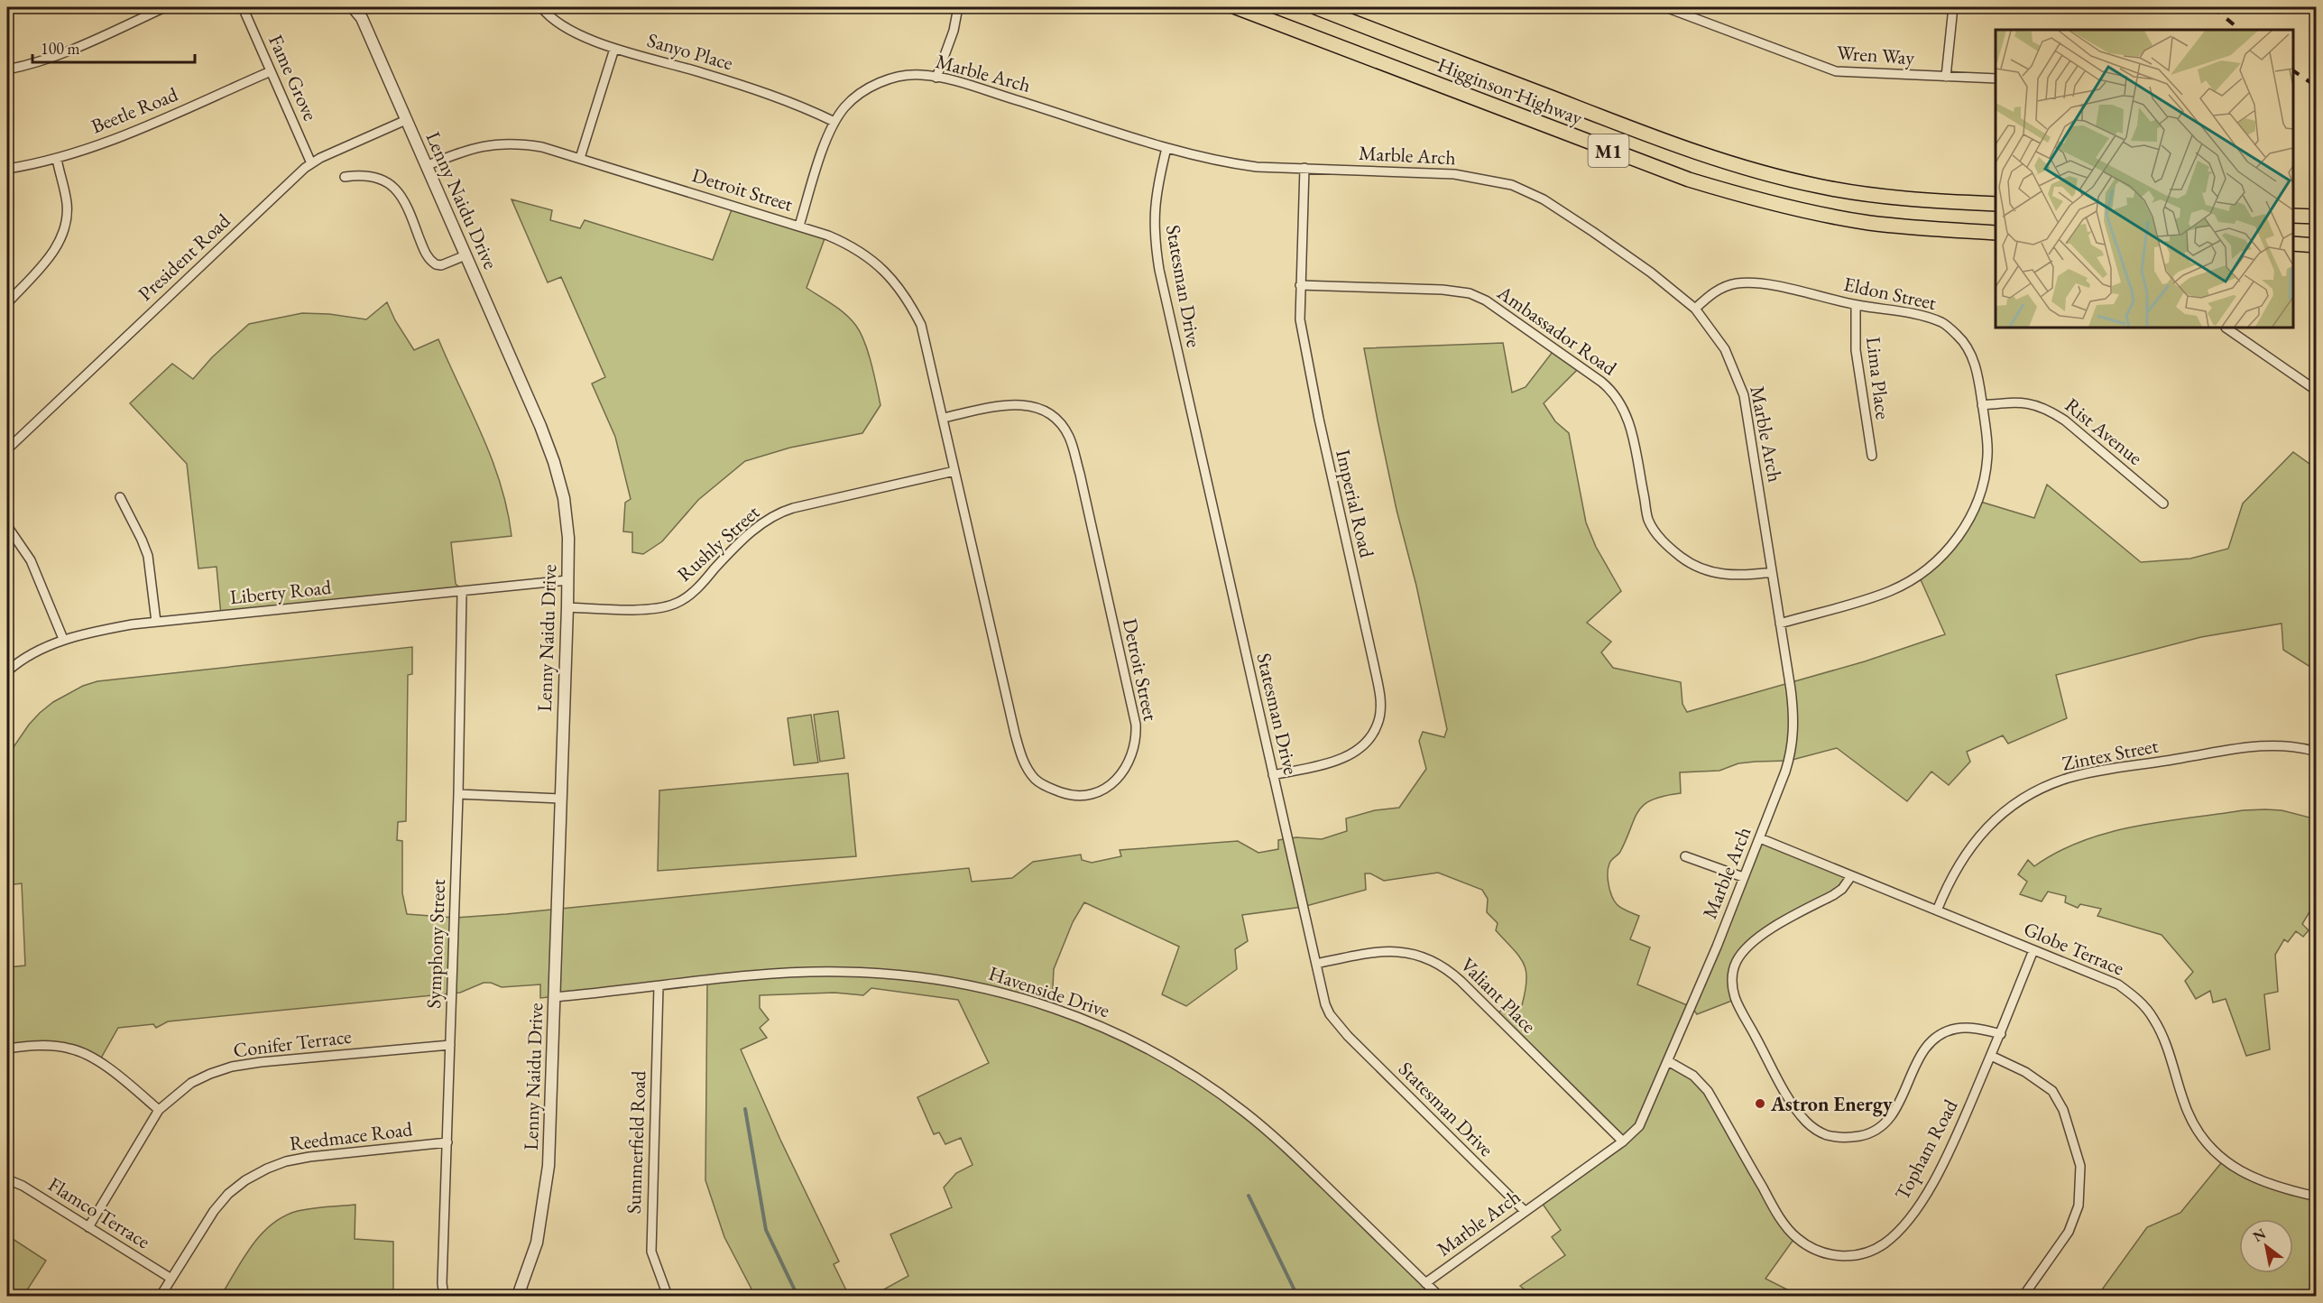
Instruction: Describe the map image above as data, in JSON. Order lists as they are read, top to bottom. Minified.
{"streets":{"highway":["Higginson Highway","M1"],"street":["Sanyo Place","Wren Way","Marble Arch","Fame Grove","Beetle Road","Detroit Street","Lenny Naidu Drive","President Road","Statesman Drive","Eldon Street","Ambassador Road","Lima Place","Rist Avenue","Imperial Road","Rushly Street","Liberty Road","Zintex Street","Symphony Street","Globe Terrace","Havenside Drive","Valiant Place","Conifer Terrace","Reedmace Road","Summerfield Road","Topham Road","Flamco Terrace"]},"crossings":[["Sanyo Place","Marble Arch"],["Marble Arch","Detroit Street"],["Marble Arch","Statesman Drive"],["Marble Arch","Eldon Street"],["Marble Arch","Ambassador Road"],["Marble Arch","Imperial Road"],["Marble Arch","Globe Terrace"],["Marble Arch","Havenside Drive"],["Marble Arch","Valiant Place"],["Marble Arch","Topham Road"],["Fame Grove","Beetle Road"],["Fame Grove","President Road"],["Detroit Street","Lenny Naidu Drive"],["Detroit Street","Rushly Street"],["Lenny Naidu Drive","President Road"],["Lenny Naidu Drive","Rushly Street"],["Lenny Naidu Drive","Liberty Road"],["Lenny Naidu Drive","Havenside Drive"],["Statesman Drive","Imperial Road"],["Statesman Drive","Valiant Place"],["Eldon Street","Lima Place"],["Eldon Street","Rist Avenue"],["Ambassador Road","Imperial Road"],["Liberty Road","Symphony Street"],["Zintex Street","Globe Terrace"],["Symphony Street","Conifer Terrace"],["Symphony Street","Reedmace Road"],["Globe Terrace","Topham Road"],["Havenside Drive","Summerfield Road"],["Conifer Terrace","Flamco Terrace"],["Reedmace Road","Flamco Terrace"]],"places":["Astron Energy"],"scale_bar":"100 m","north":"top left"}
